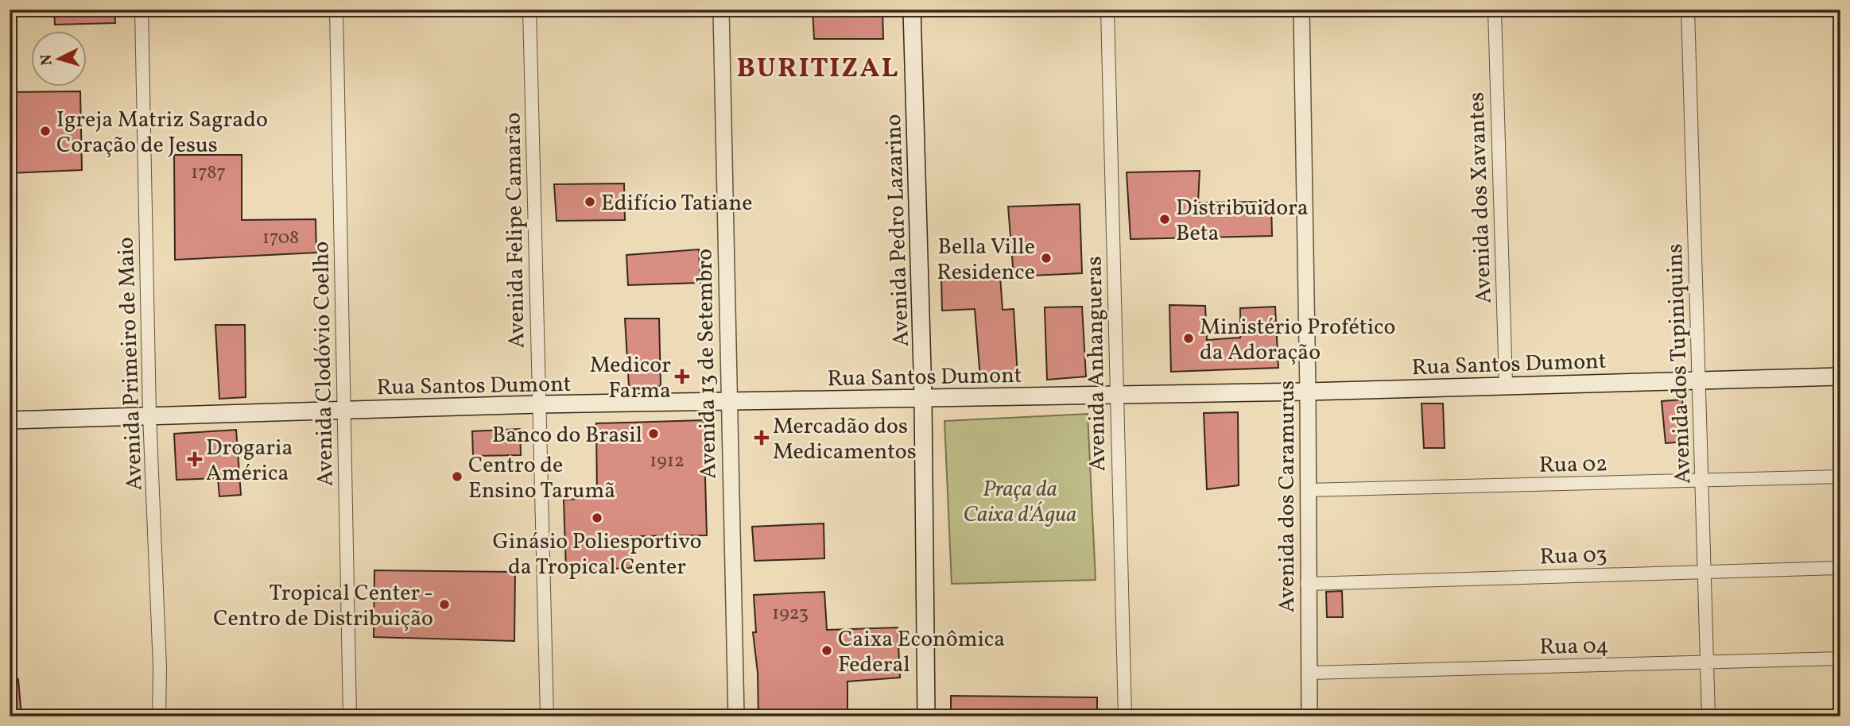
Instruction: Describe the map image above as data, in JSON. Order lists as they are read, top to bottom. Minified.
{"streets":{"main road":["Avenida Pedro Lazarino","Rua Santos Dumont"],"street":["Avenida dos Xavantes","Avenida Felipe Camarão","Avenida Primeiro de Maio","Avenida Clodóvio Coelho","Avenida 13 de Setembro","Avenida Anhangueras","Avenida dos Tupiniquins","Rua 02","Avenida dos Caramurus","Rua 03","Rua 04"]},"crossings":[["Avenida dos Xavantes","Rua Santos Dumont"],["Avenida Felipe Camarão","Rua Santos Dumont"],["Avenida Pedro Lazarino","Rua Santos Dumont"],["Rua Santos Dumont","Avenida Primeiro de Maio"],["Rua Santos Dumont","Avenida Clodóvio Coelho"],["Rua Santos Dumont","Avenida 13 de Setembro"],["Rua Santos Dumont","Avenida Anhangueras"],["Rua Santos Dumont","Avenida dos Tupiniquins"],["Rua Santos Dumont","Avenida dos Caramurus"],["Avenida dos Tupiniquins","Rua 02"],["Avenida dos Tupiniquins","Rua 03"],["Avenida dos Tupiniquins","Rua 04"],["Rua 02","Avenida dos Caramurus"],["Avenida dos Caramurus","Rua 03"],["Avenida dos Caramurus","Rua 04"]],"districts":["BURITIZAL"],"parks":["Praça da Caixa d'Água"],"places":{"other":["Igreja Matriz Sagrado Coração de Jesus","Edifício Tatiane","Distribuidora Beta","Bella Ville Residence","Ministério Profético da Adoração","Banco do Brasil","Centro de Ensino Tarumã","Ginásio Poliesportivo da Tropical Center","Tropical Center - Centro de Distribuição","Caixa Econômica Federal"],"health":["Medicor Farma","Mercadão dos Medicamentos","Drogaria América"]},"house_numbers":["1787","1708","1912","1923"],"north":"left"}
